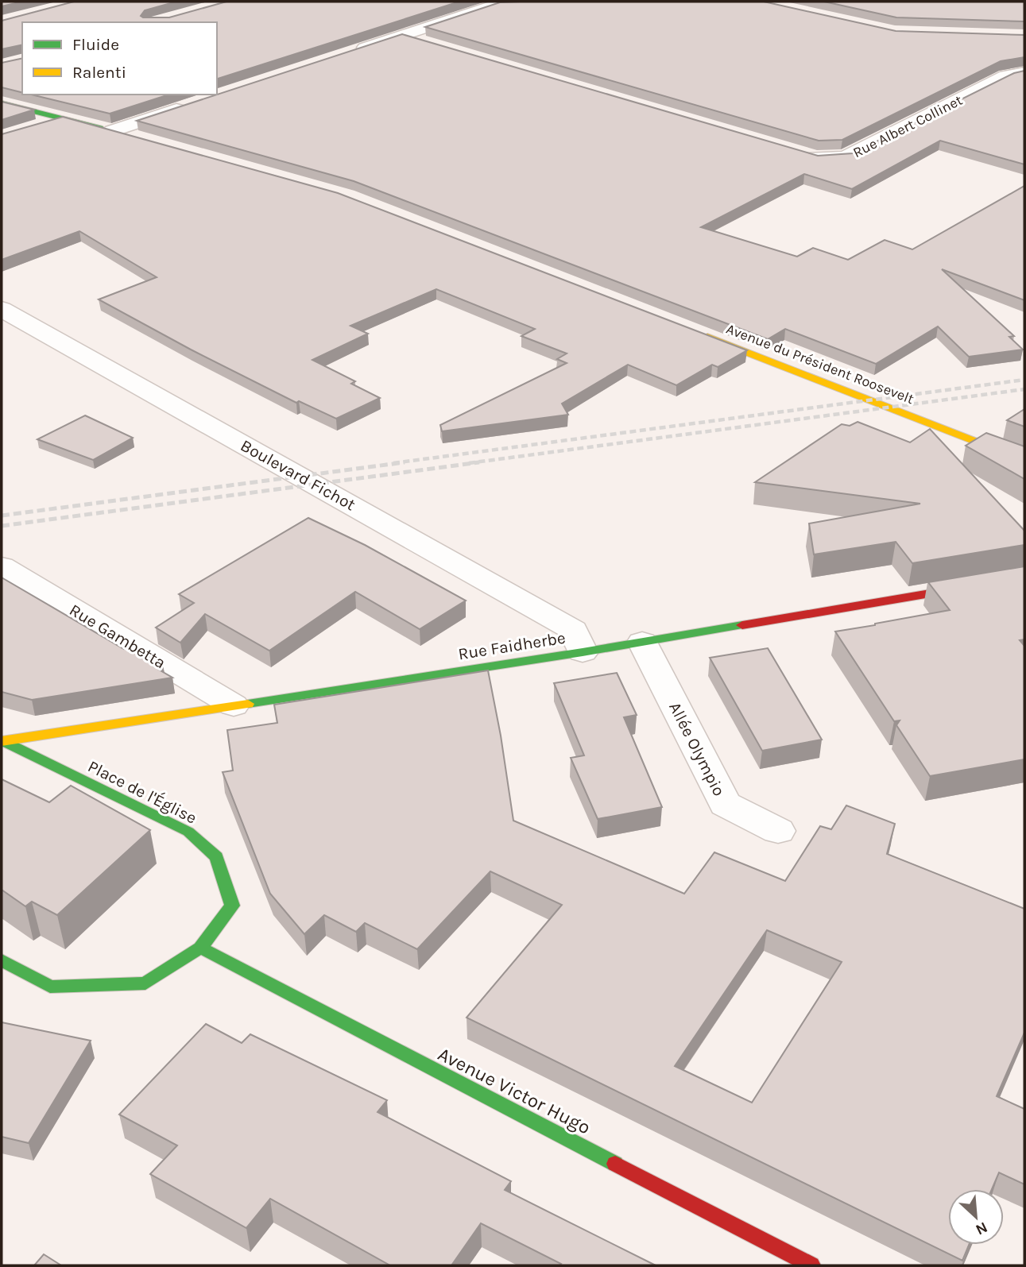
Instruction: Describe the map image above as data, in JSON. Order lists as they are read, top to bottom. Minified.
{"streets":{"street":["Rue Albert Collinet","Avenue du Président Roosevelt","Boulevard Fichot","Rue Gambetta","Rue Faidherbe","Allée Olympio","Place de l'Église","Avenue Victor Hugo"]},"crossings":[["Boulevard Fichot","Rue Faidherbe"],["Rue Gambetta","Rue Faidherbe"],["Rue Faidherbe","Allée Olympio"],["Rue Faidherbe","Place de l'Église"],["Place de l'Église","Avenue Victor Hugo"]],"legend":["Fluide","Ralenti"],"north":"bottom right"}
